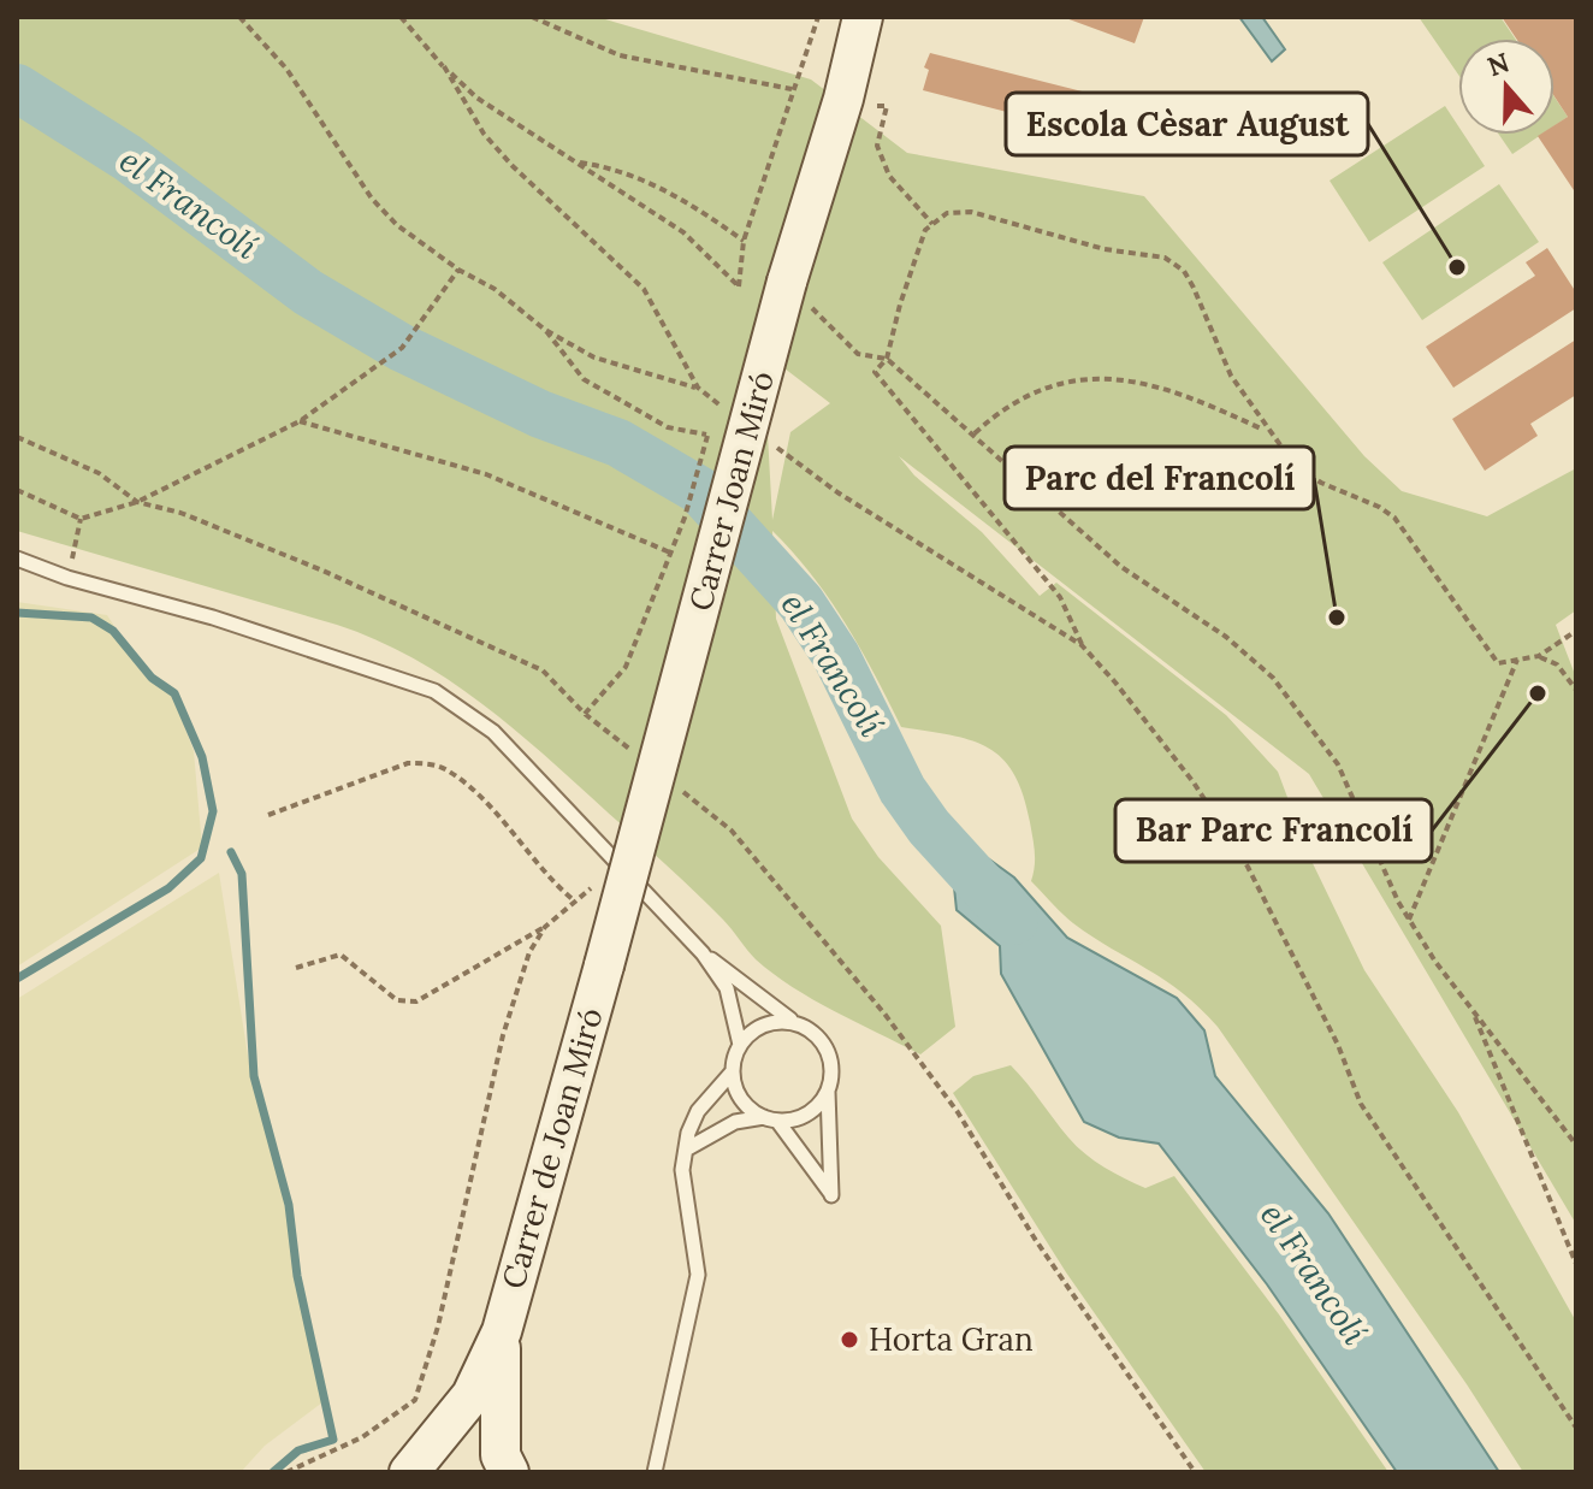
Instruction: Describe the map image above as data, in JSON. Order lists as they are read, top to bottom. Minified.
{"streets":{"street":["Carrer Joan Miró","Carrer de Joan Miró"]},"crossings":[["Carrer Joan Miró","Carrer de Joan Miró"]],"water":["el Francolí"],"places":["Escola Cèsar August","Parc del Francolí","Bar Parc Francolí","Horta Gran"],"north":"top"}
